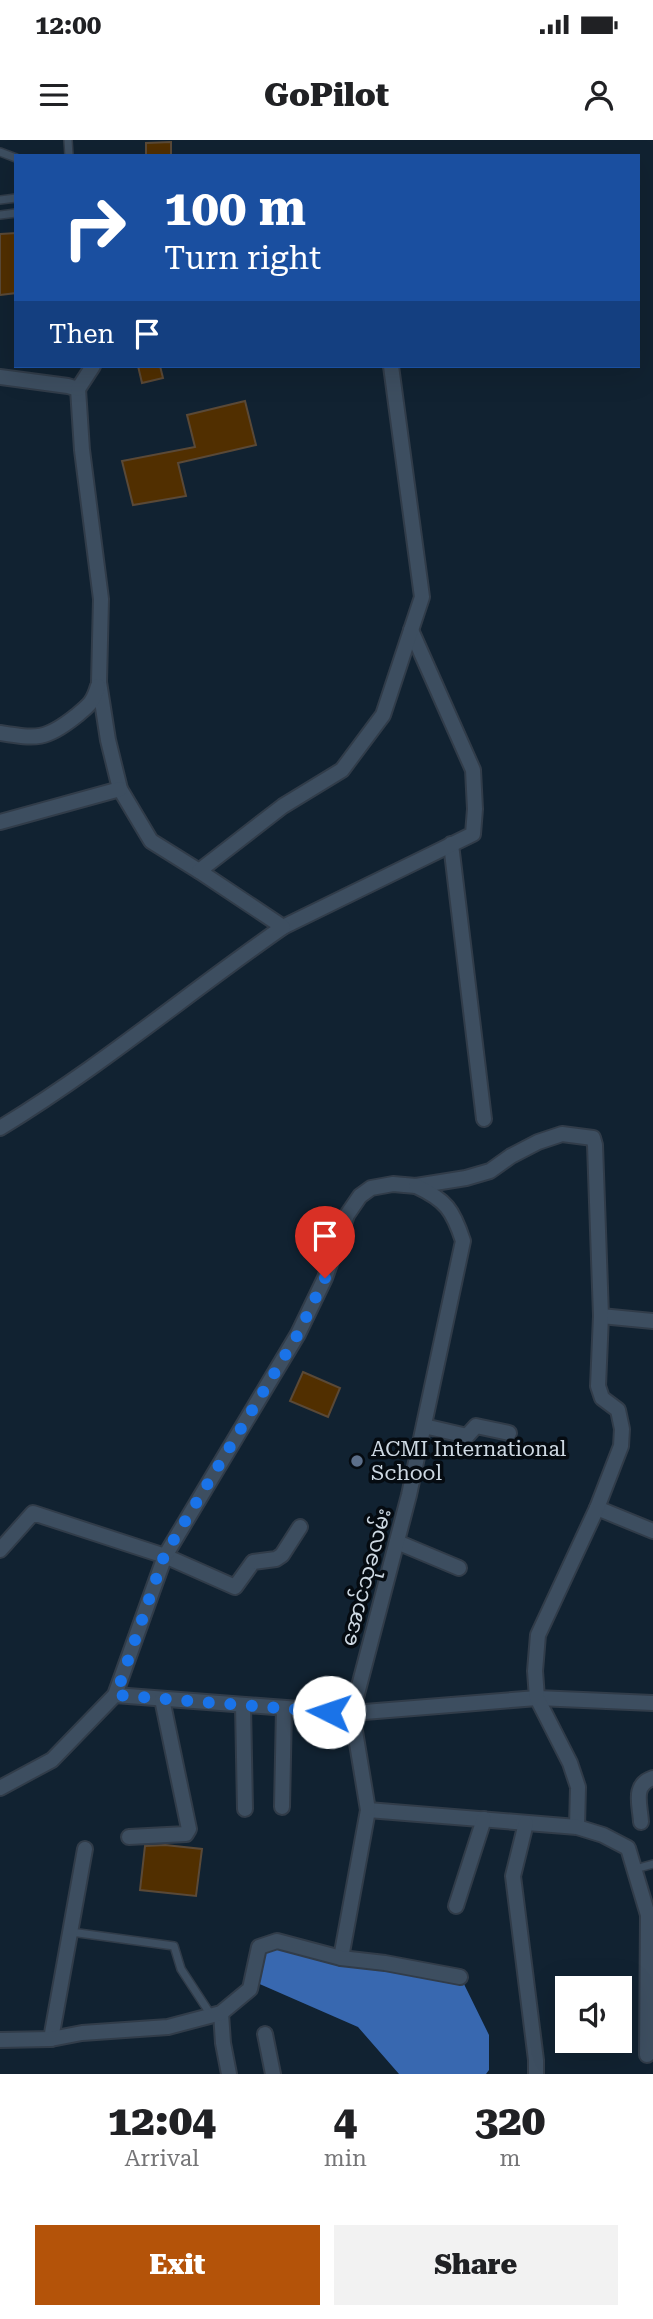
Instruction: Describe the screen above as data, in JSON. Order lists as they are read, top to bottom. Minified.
{"streets":{"street":["အောင်သုခလမ်း"]},"places":["ACMI International School"],"page":{"status":"12:00","header":"GoPilot","turn":["100 m","Turn right"],"then":"Then","eta":["12:04","Arrival","4","min","320","m"],"buttons":["Exit","Share"]}}
